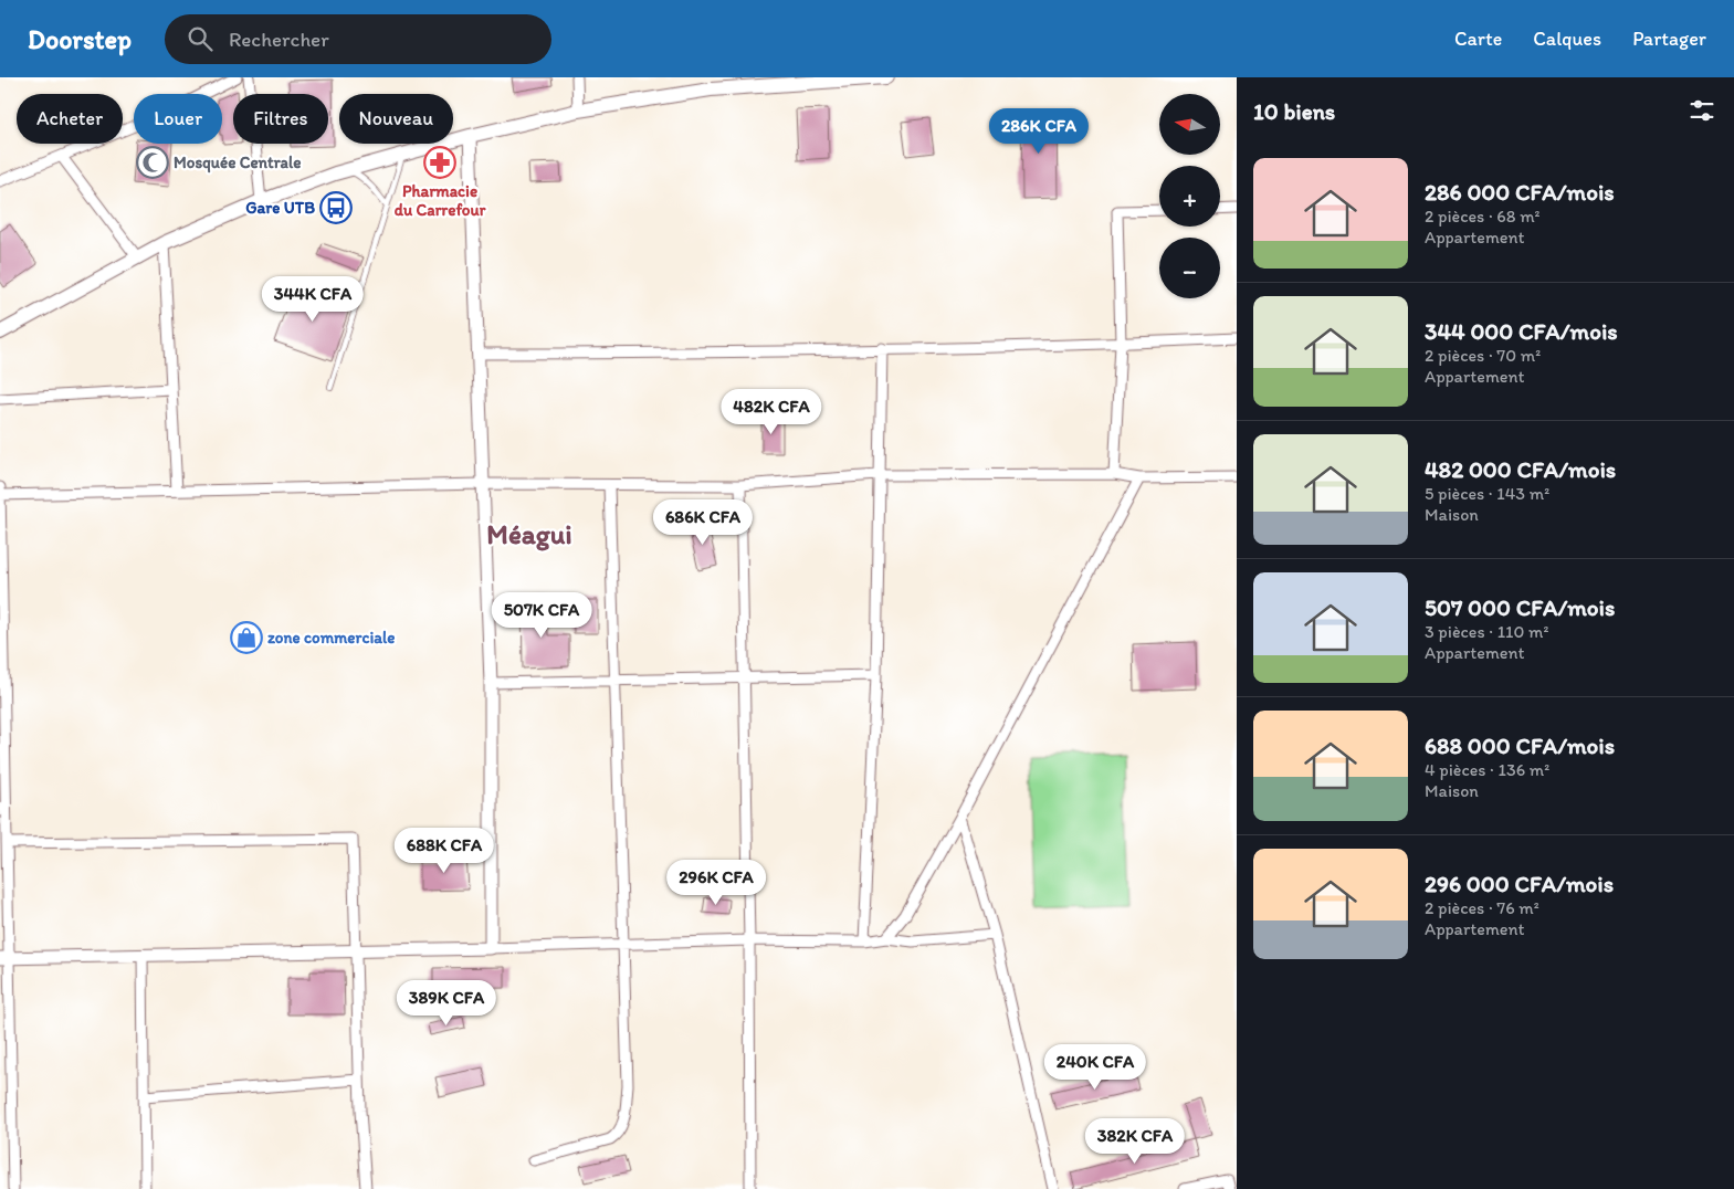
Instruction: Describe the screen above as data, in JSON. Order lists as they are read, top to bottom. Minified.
{"districts":["Méagui"],"places":{"mosque":["Mosquée Centrale"],"pharmacy":["Pharmacie du Carrefour"],"bus stop":["Gare UTB"],"shop":["zone commerciale"]},"north":"left","page":{"header":"Doorstep","search":"Rechercher","nav":["Carte","Calques","Partager"],"heading":"10 biens","map_buttons":["+","−"],"chip":["Acheter","Louer","Filtres","Nouveau"],"price":["286K CFA","344K CFA","482K CFA","686K CFA","507K CFA","688K CFA","296K CFA","389K CFA","240K CFA","382K CFA"],"list":[{"name":"286 000 CFA/mois","note":"2 pièces · 68 m² · Appartement"},{"name":"344 000 CFA/mois","note":"2 pièces · 70 m² · Appartement"},{"name":"482 000 CFA/mois","note":"5 pièces · 143 m² · Maison"},{"name":"507 000 CFA/mois","note":"3 pièces · 110 m² · Appartement"},{"name":"688 000 CFA/mois","note":"4 pièces · 136 m² · Maison"},{"name":"296 000 CFA/mois","note":"2 pièces · 76 m² · Appartement"}]}}
